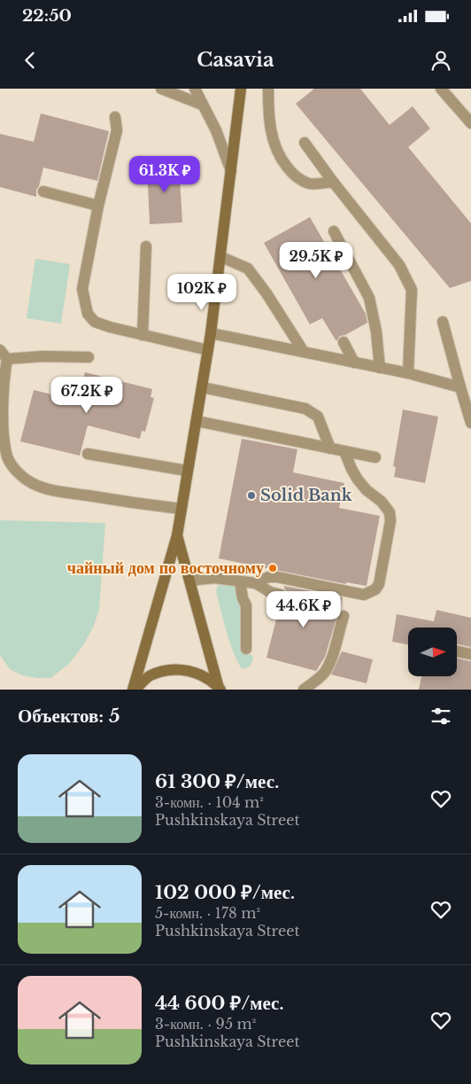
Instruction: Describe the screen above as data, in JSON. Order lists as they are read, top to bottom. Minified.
{"places":["Solid Bank","чайный дом по восточному"],"north":"right","page":{"status":"22:50","header":"Casavia","price":["61.3K ₽","29.5K ₽","102K ₽","67.2K ₽","44.6K ₽"],"heading":"Объектов: 5","list":[{"name":"61 300 ₽/мес.","note":"3-комн. · 104 m² · Pushkinskaya Street"},{"name":"102 000 ₽/мес.","note":"5-комн. · 178 m² · Pushkinskaya Street"},{"name":"44 600 ₽/мес.","note":"3-комн. · 95 m² · Pushkinskaya Street"}]}}
